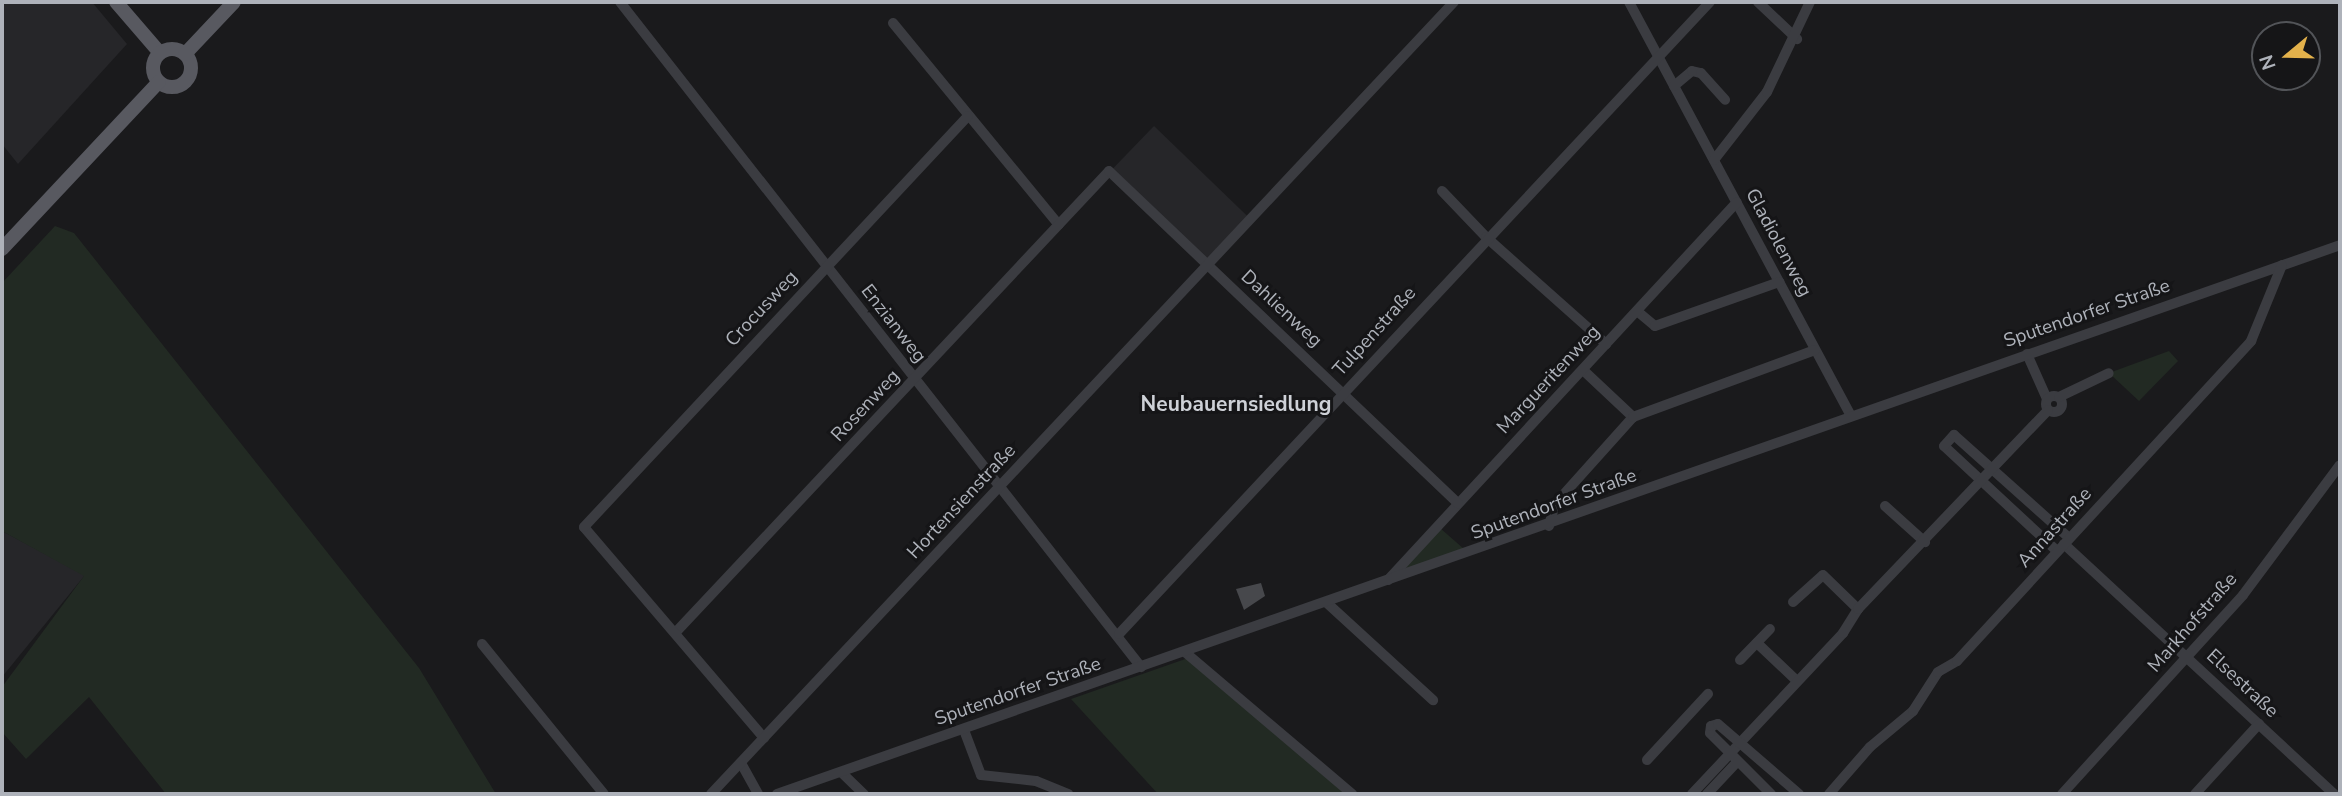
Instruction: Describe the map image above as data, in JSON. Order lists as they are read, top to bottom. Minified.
{"streets":{"street":["Gladiolenweg","Crocusweg","Dahlienweg","Sputendorfer Straße","Enzianweg","Tulpenstraße","Margueritenweg","Rosenweg","Hortensienstraße","Annastraße","Markhofstraße","Elsestraße"]},"crossings":[["Gladiolenweg","Sputendorfer Straße"],["Gladiolenweg","Tulpenstraße"],["Gladiolenweg","Margueritenweg"],["Crocusweg","Enzianweg"],["Crocusweg","Rosenweg"],["Dahlienweg","Tulpenstraße"],["Dahlienweg","Margueritenweg"],["Dahlienweg","Rosenweg"],["Dahlienweg","Hortensienstraße"],["Sputendorfer Straße","Enzianweg"],["Sputendorfer Straße","Margueritenweg"],["Sputendorfer Straße","Annastraße"],["Enzianweg","Tulpenstraße"],["Enzianweg","Rosenweg"],["Enzianweg","Hortensienstraße"],["Annastraße","Elsestraße"],["Markhofstraße","Elsestraße"]],"districts":["Neubauernsiedlung"],"north":"left"}
